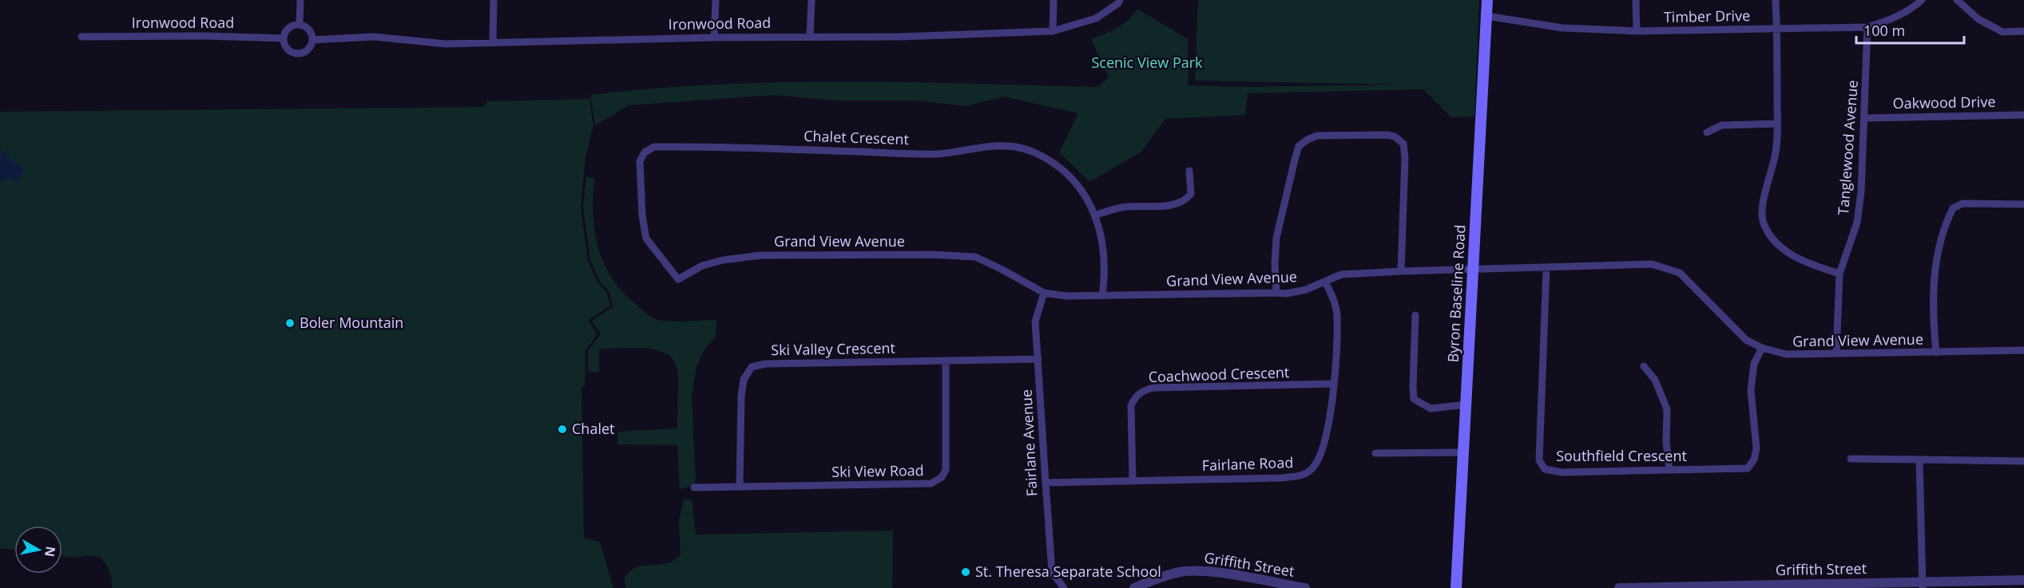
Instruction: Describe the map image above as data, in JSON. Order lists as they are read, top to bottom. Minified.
{"streets":{"main road":["Byron Baseline Road"],"street":["Timber Drive","Ironwood Road","Oakwood Drive","Chalet Crescent","Tanglewood Avenue","Grand View Avenue","Ski Valley Crescent","Coachwood Crescent","Fairlane Avenue","Southfield Crescent","Fairlane Road","Ski View Road","Griffith Street"]},"crossings":[["Timber Drive","Tanglewood Avenue"],["Timber Drive","Byron Baseline Road"],["Oakwood Drive","Tanglewood Avenue"],["Chalet Crescent","Grand View Avenue"],["Tanglewood Avenue","Grand View Avenue"],["Grand View Avenue","Byron Baseline Road"],["Grand View Avenue","Fairlane Avenue"],["Grand View Avenue","Southfield Crescent"],["Grand View Avenue","Fairlane Road"],["Ski Valley Crescent","Fairlane Avenue"],["Ski Valley Crescent","Ski View Road"],["Coachwood Crescent","Fairlane Road"],["Fairlane Avenue","Fairlane Road"]],"parks":["Scenic View Park"],"places":["Boler Mountain","Chalet","St. Theresa Separate School"],"scale_bar":"100 m","north":"right"}
